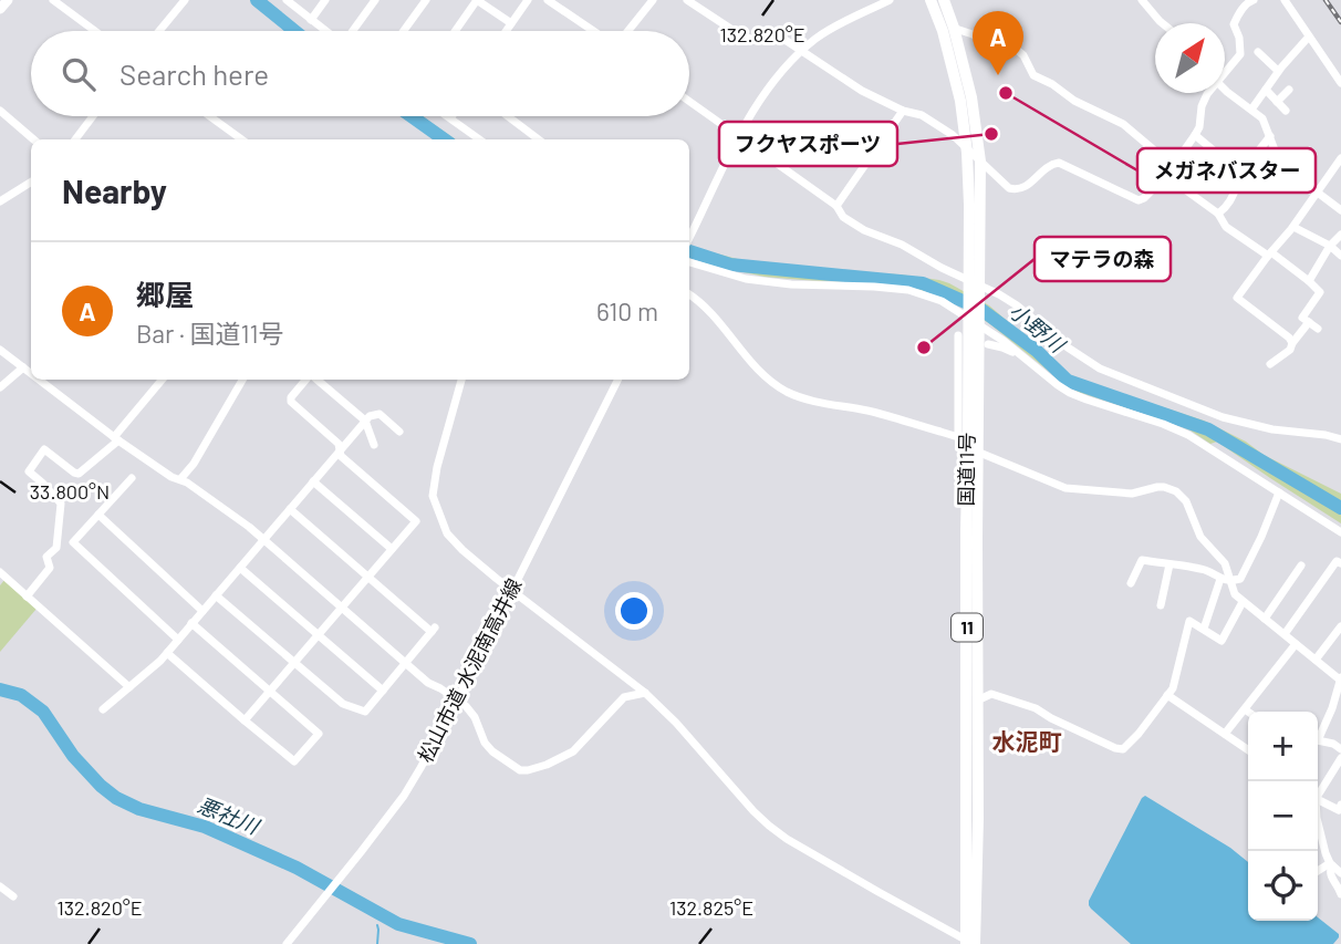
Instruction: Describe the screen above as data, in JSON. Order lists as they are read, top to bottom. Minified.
{"streets":{"highway":["国道11号","11"],"street":["松山市道 水泥南高井線"]},"districts":["水泥町"],"water":["小野川","悪社川"],"places":["メガネバスター","フクヤスポーツ","マテラの森"],"north":"top right","page":{"pins":"A","search":"Search here","heading":"Nearby","list":[{"mark":"A","name":"郷屋","note":"Bar · 国道11号","value":"610 m"}],"map_buttons":["+","−"]},"coordinates":["132.820°E","33.800°N","132.825°E"]}
